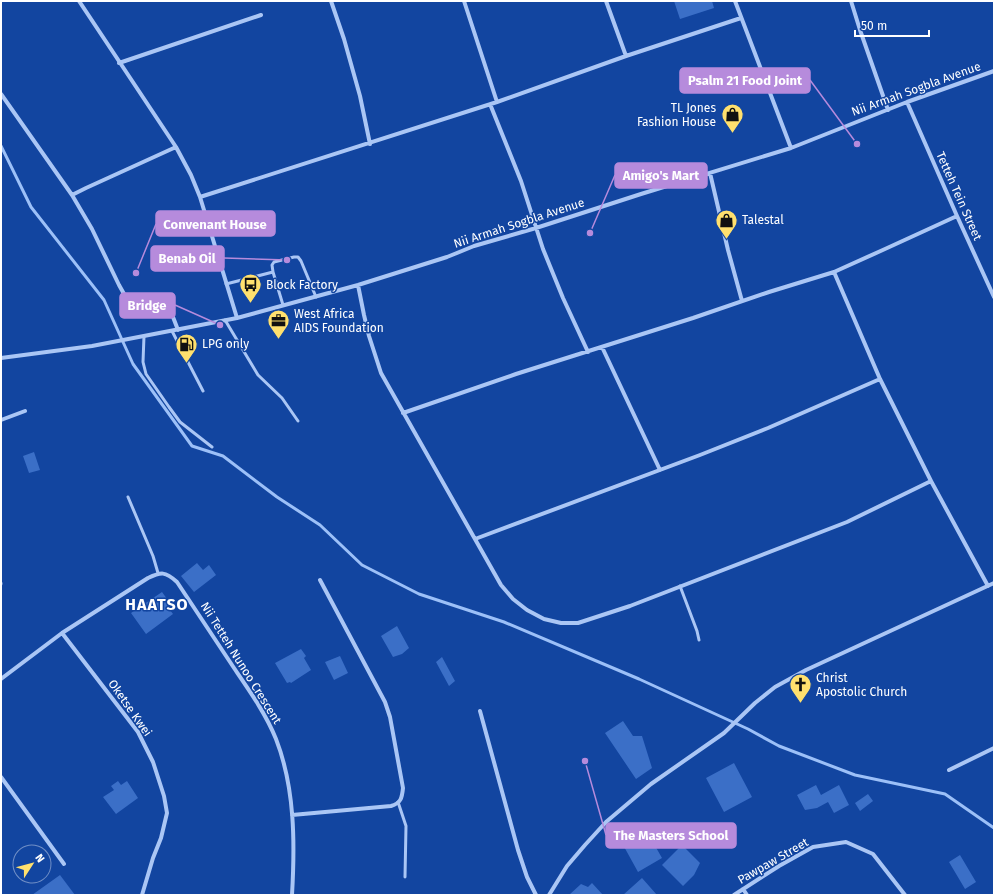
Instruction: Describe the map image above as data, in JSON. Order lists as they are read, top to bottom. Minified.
{"streets":{"street":["Nii Armah Sogbla Avenue","Tetteh Tein Street","Nii Tetteh Nunoo Crescent","Oketse Kwei","Pawpaw Street"]},"crossings":[["Nii Armah Sogbla Avenue","Tetteh Tein Street"]],"districts":["HAATSO"],"places":{"shop":["TL Jones Fashion House","Talestal"],"other":["Psalm 21 Food Joint","Amigo's Mart","Benab Oil","Convenant House","Bridge","The Masters School"],"bus stop":["Block Factory"],"office":["West Africa AIDS Foundation"],"fuel station":["LPG only"],"church":["Christ Apostolic Church"]},"scale_bar":"50 m","north":"top right"}
